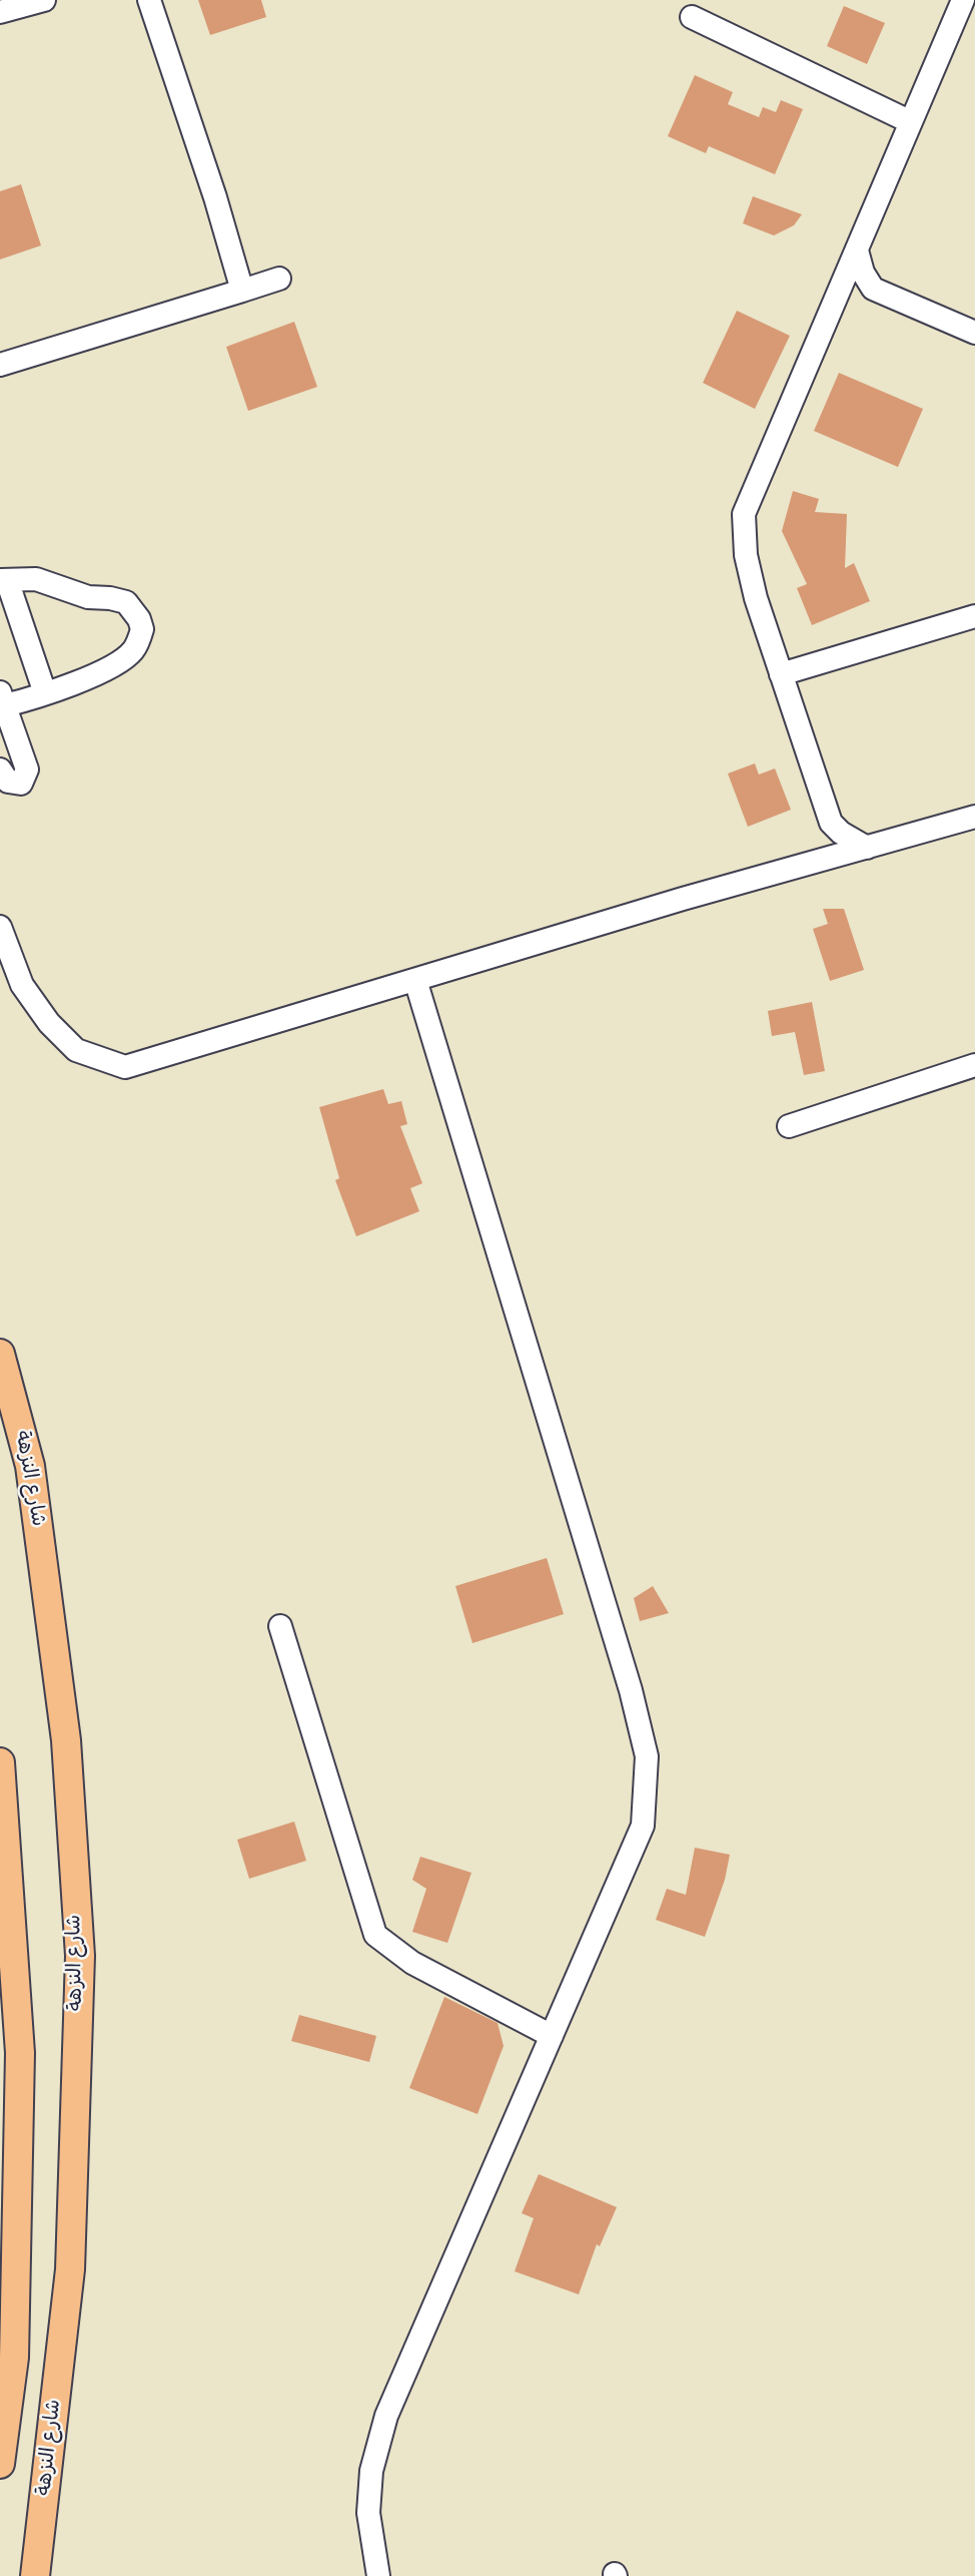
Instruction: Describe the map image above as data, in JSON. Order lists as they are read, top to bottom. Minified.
{"streets":{"main road":["شارع النزهة"]}}
